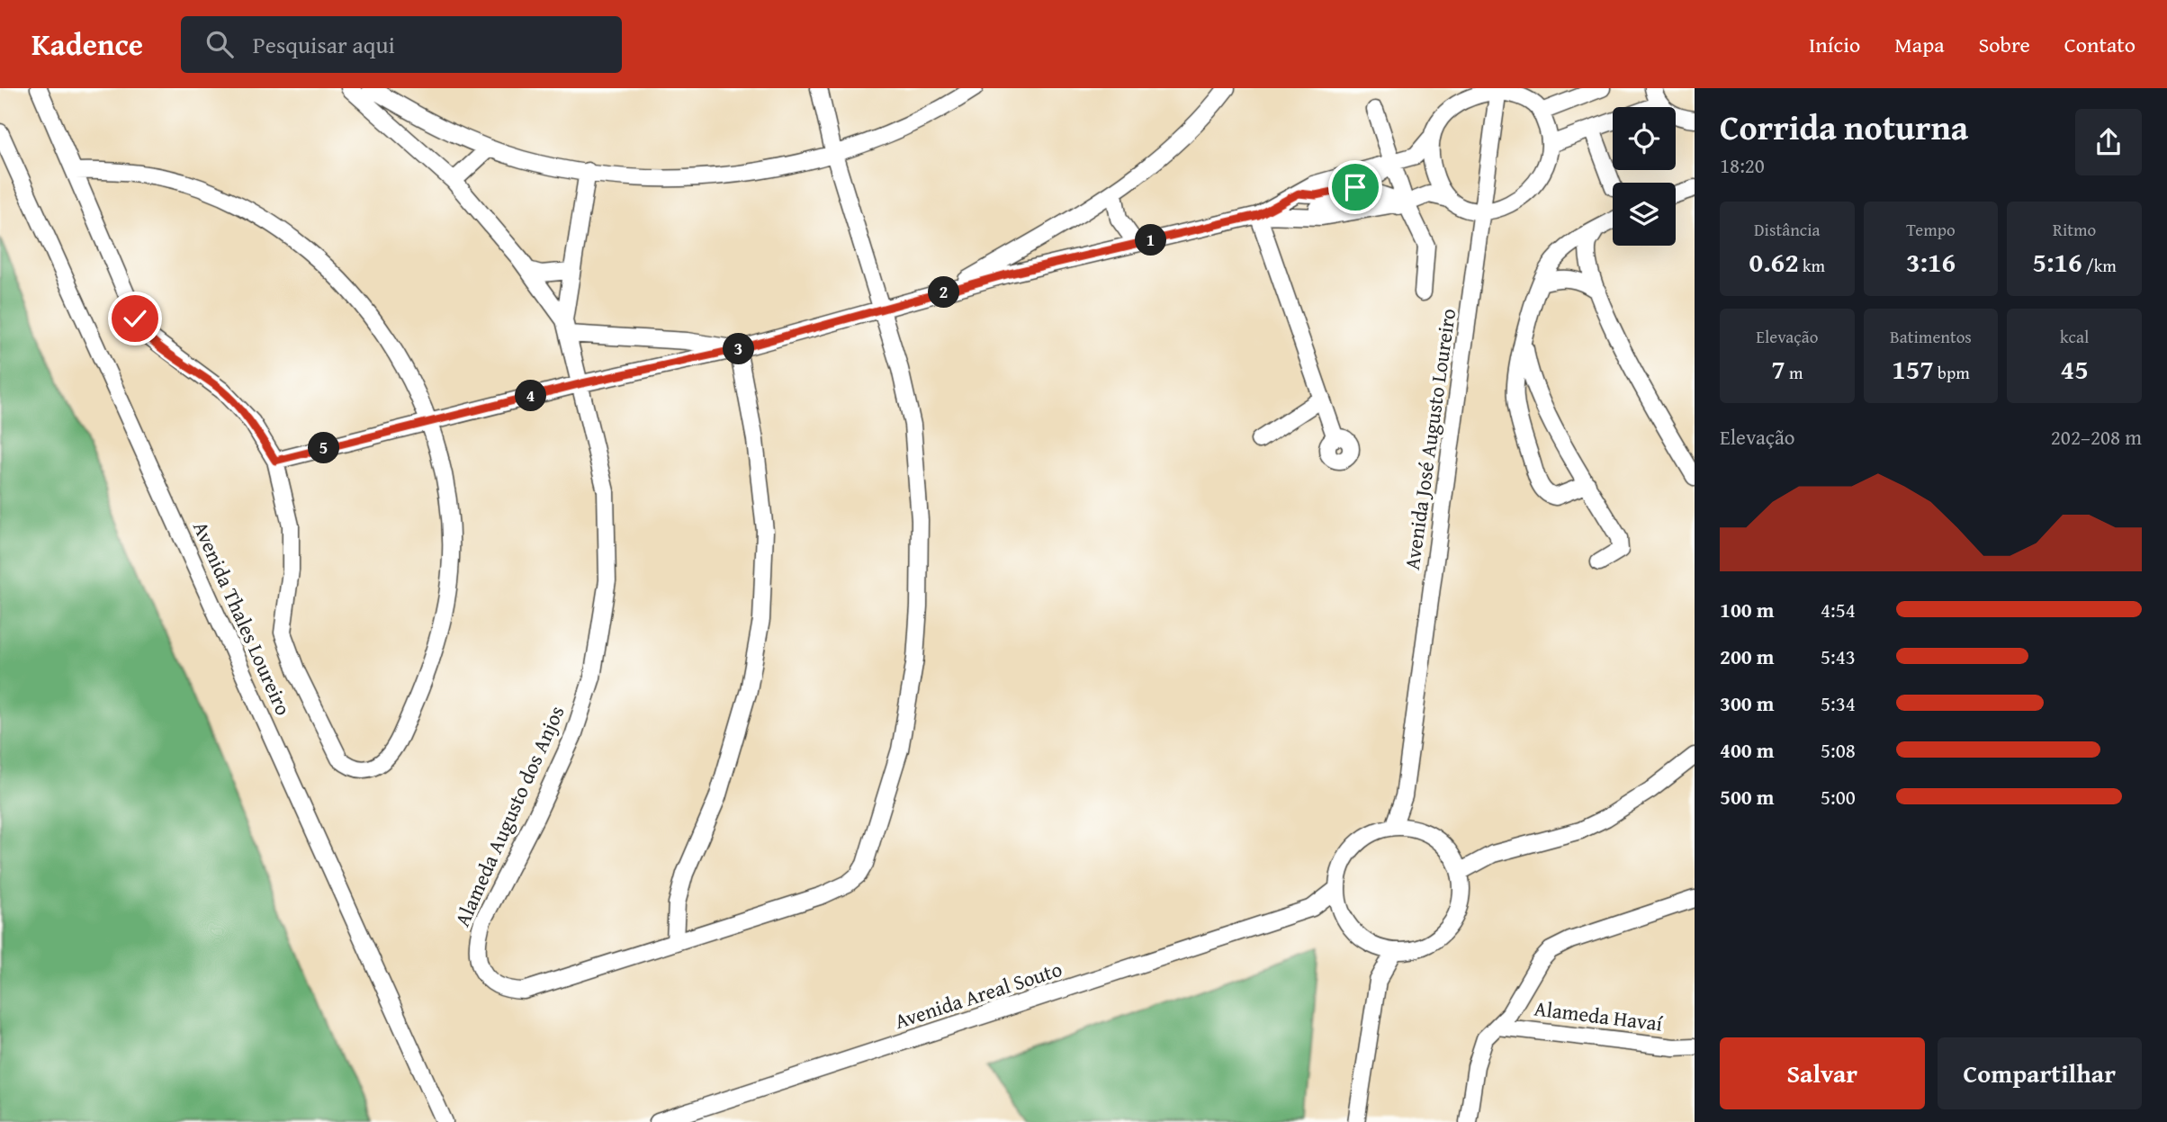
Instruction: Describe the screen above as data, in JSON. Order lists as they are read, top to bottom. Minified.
{"streets":{"street":["Avenida José Augusto Loureiro","Avenida Thales Loureiro","Alameda Augusto dos Anjos","Avenida Areal Souto","Alameda Havaí"]},"crossings":[["Avenida José Augusto Loureiro","Avenida Areal Souto"]],"page":{"header":"Kadence","search":"Pesquisar aqui","nav":["Início","Mapa","Sobre","Contato"],"heading":["Corrida noturna","18:20"],"stats":[["Distância","0.62 km"],["Tempo","3:16"],["Ritmo","5:16 /km"],["Elevação","7 m"],["Batimentos","157 bpm"],["kcal","45"]],"pins":["1","2","3","4","5"],"chart":["Elevação","202–208 m"],"list":[{"name":"100 m","note":"4:54"},{"name":"200 m","note":"5:43"},{"name":"300 m","note":"5:34"},{"name":"400 m","note":"5:08"},{"name":"500 m","note":"5:00"}],"buttons":["Salvar","Compartilhar"]}}
